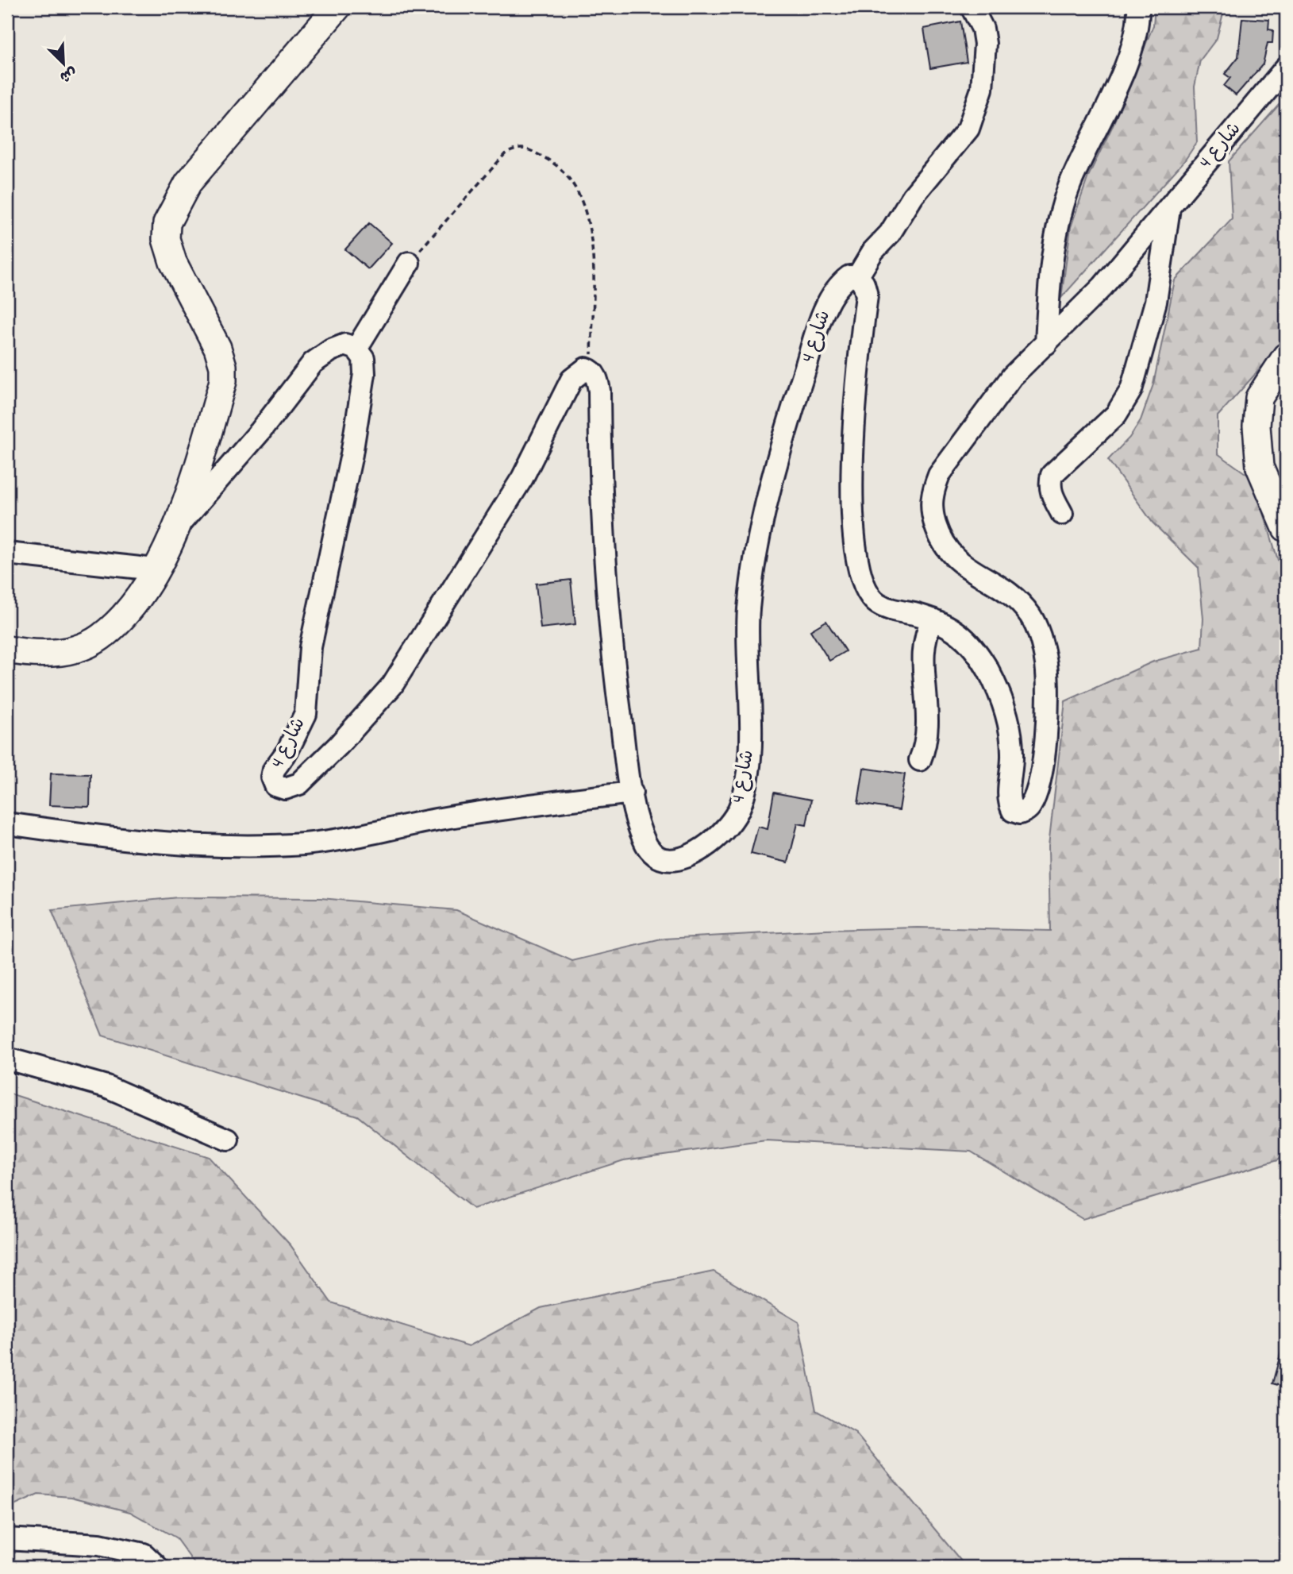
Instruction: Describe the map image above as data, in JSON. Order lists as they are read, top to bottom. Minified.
{"streets":{"street":["شارع 4"]},"north":"bottom right"}
